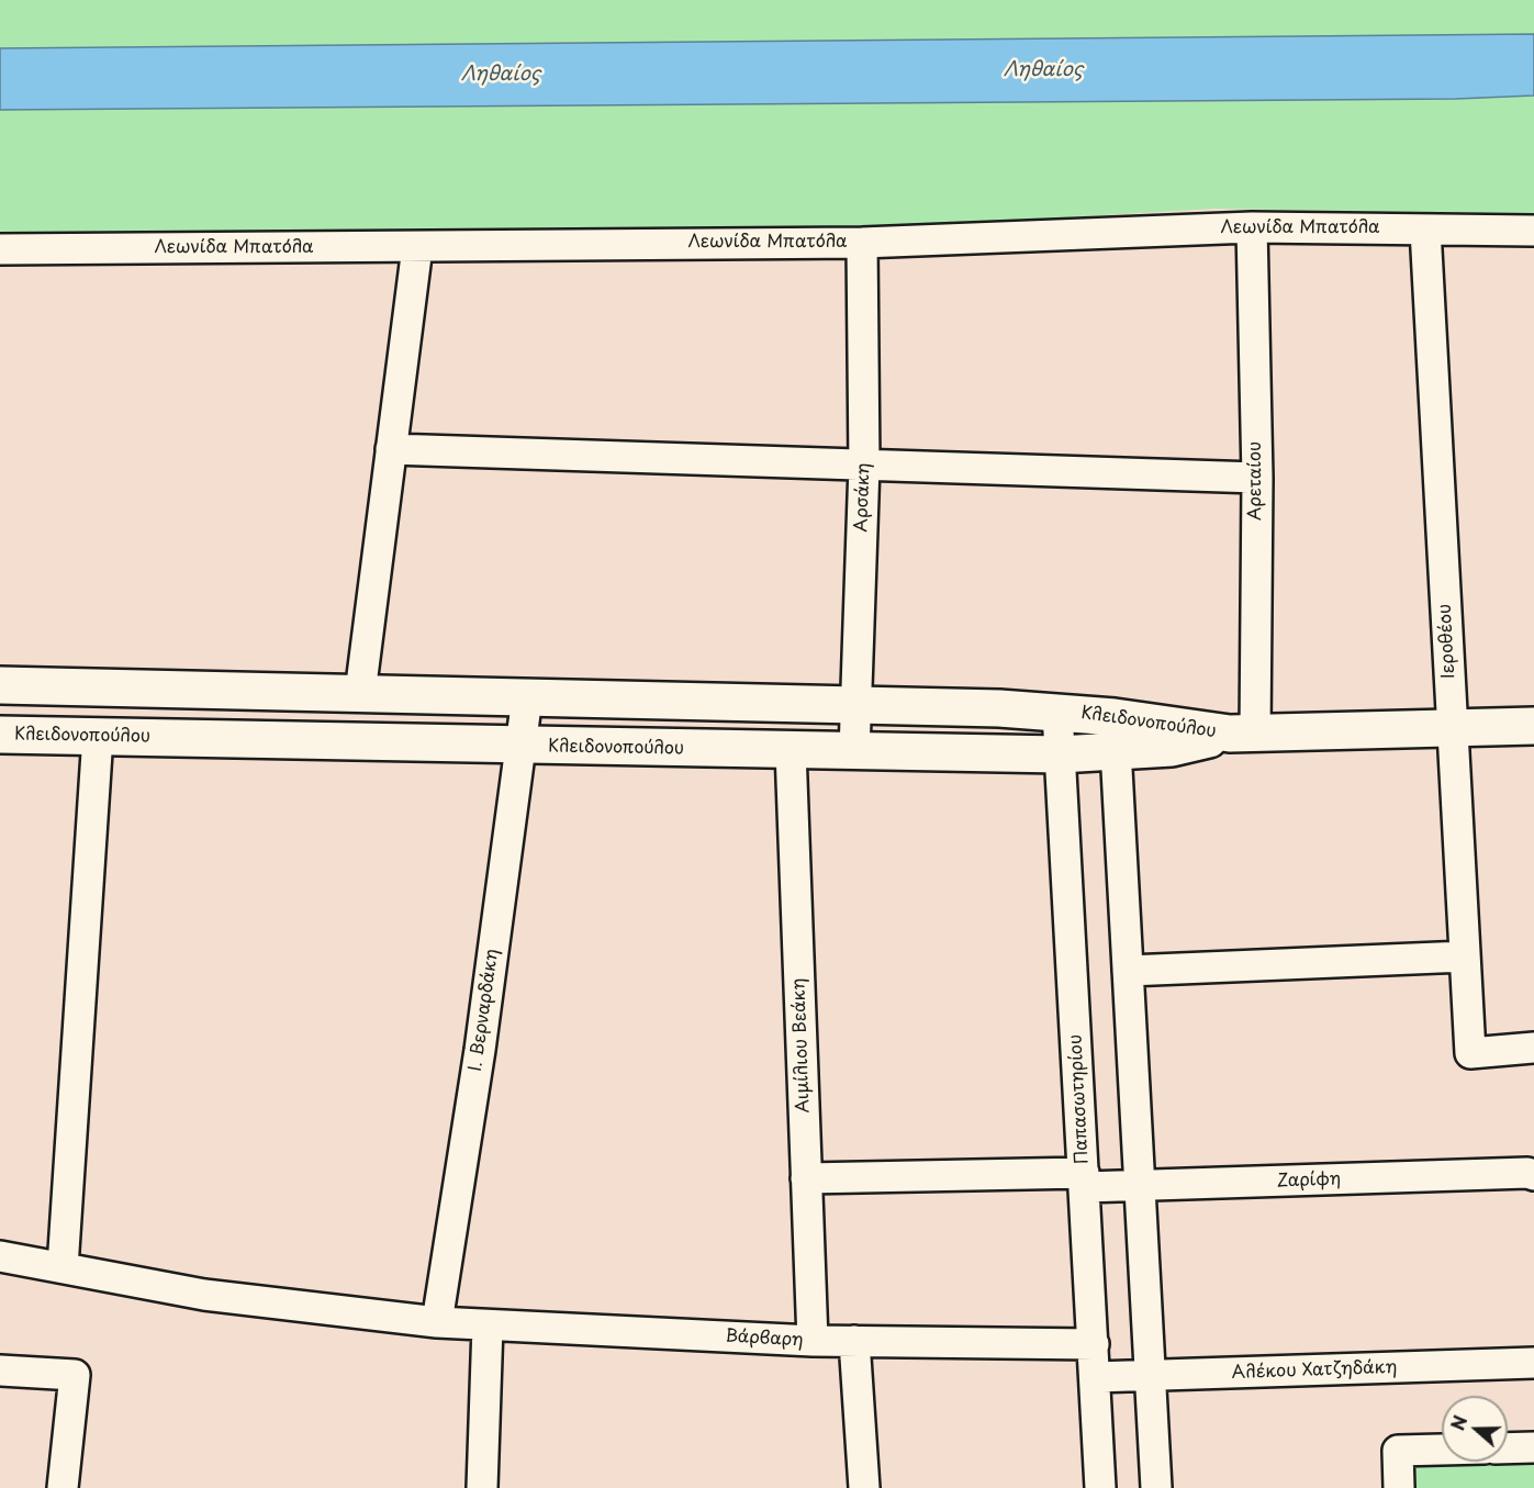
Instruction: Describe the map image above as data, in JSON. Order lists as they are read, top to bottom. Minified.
{"streets":{"street":["Λεωνίδα Μπατόλα","Αρεταίου","Αρσάκη","Ιεροθέου","Κλειδονοπούλου","Ι. Βερναρδάκη","Αιμίλιου Βεάκη","Παπασωτηρίου","Ζαρίφη","Βάρβαρη","Αλέκου Χατζηδάκη"]},"crossings":[["Λεωνίδα Μπατόλα","Αρεταίου"],["Λεωνίδα Μπατόλα","Αρσάκη"],["Λεωνίδα Μπατόλα","Ιεροθέου"],["Αρεταίου","Κλειδονοπούλου"],["Αρσάκη","Κλειδονοπούλου"],["Ιεροθέου","Κλειδονοπούλου"],["Κλειδονοπούλου","Ι. Βερναρδάκη"],["Κλειδονοπούλου","Αιμίλιου Βεάκη"],["Κλειδονοπούλου","Παπασωτηρίου"],["Ι. Βερναρδάκη","Βάρβαρη"],["Αιμίλιου Βεάκη","Ζαρίφη"],["Αιμίλιου Βεάκη","Βάρβαρη"],["Παπασωτηρίου","Ζαρίφη"],["Παπασωτηρίου","Βάρβαρη"],["Παπασωτηρίου","Αλέκου Χατζηδάκη"]],"water":["Ληθαίος"],"north":"left"}
